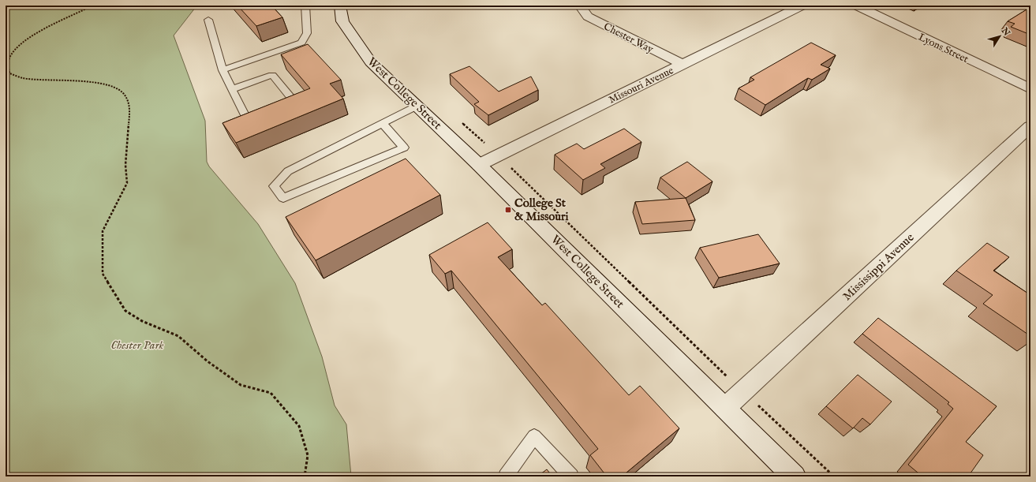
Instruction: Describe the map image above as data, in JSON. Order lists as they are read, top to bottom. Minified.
{"streets":{"street":["Chester Way","Lyons Street","Missouri Avenue","West College Street","Mississippi Avenue"]},"crossings":[["Chester Way","Missouri Avenue"],["Missouri Avenue","West College Street"],["West College Street","Mississippi Avenue"]],"parks":["Chester Park"],"places":{"transit":["College St & Missouri"]},"north":"top right"}
